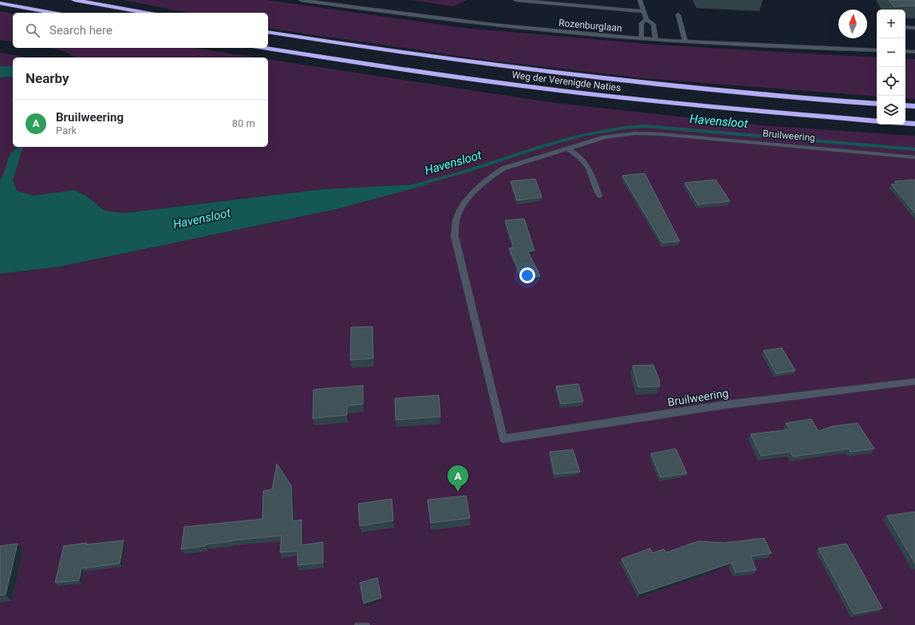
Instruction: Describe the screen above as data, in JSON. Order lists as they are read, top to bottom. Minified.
{"streets":{"highway":["Weg der Verenigde Naties"],"street":["Rozenburglaan","Bruilweering"]},"water":["Havensloot"],"north":"top","page":{"map_buttons":["+","−"],"search":"Search here","heading":"Nearby","list":[{"mark":"A","name":"Bruilweering","note":"Park","value":"80 m"}],"pins":"A"}}
